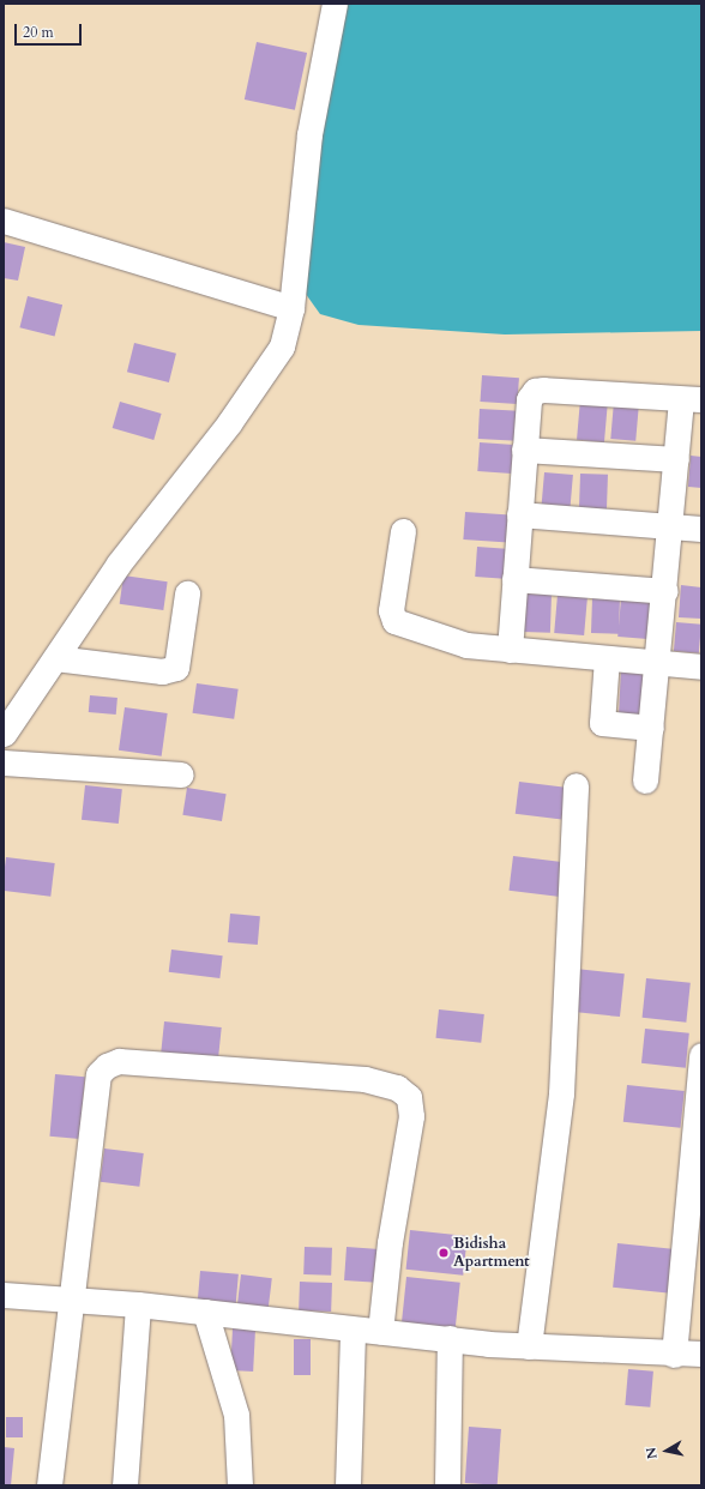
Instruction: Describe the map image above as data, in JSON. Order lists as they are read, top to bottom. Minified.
{"places":["Bidisha Apartment"],"scale_bar":"20 m","north":"left"}
